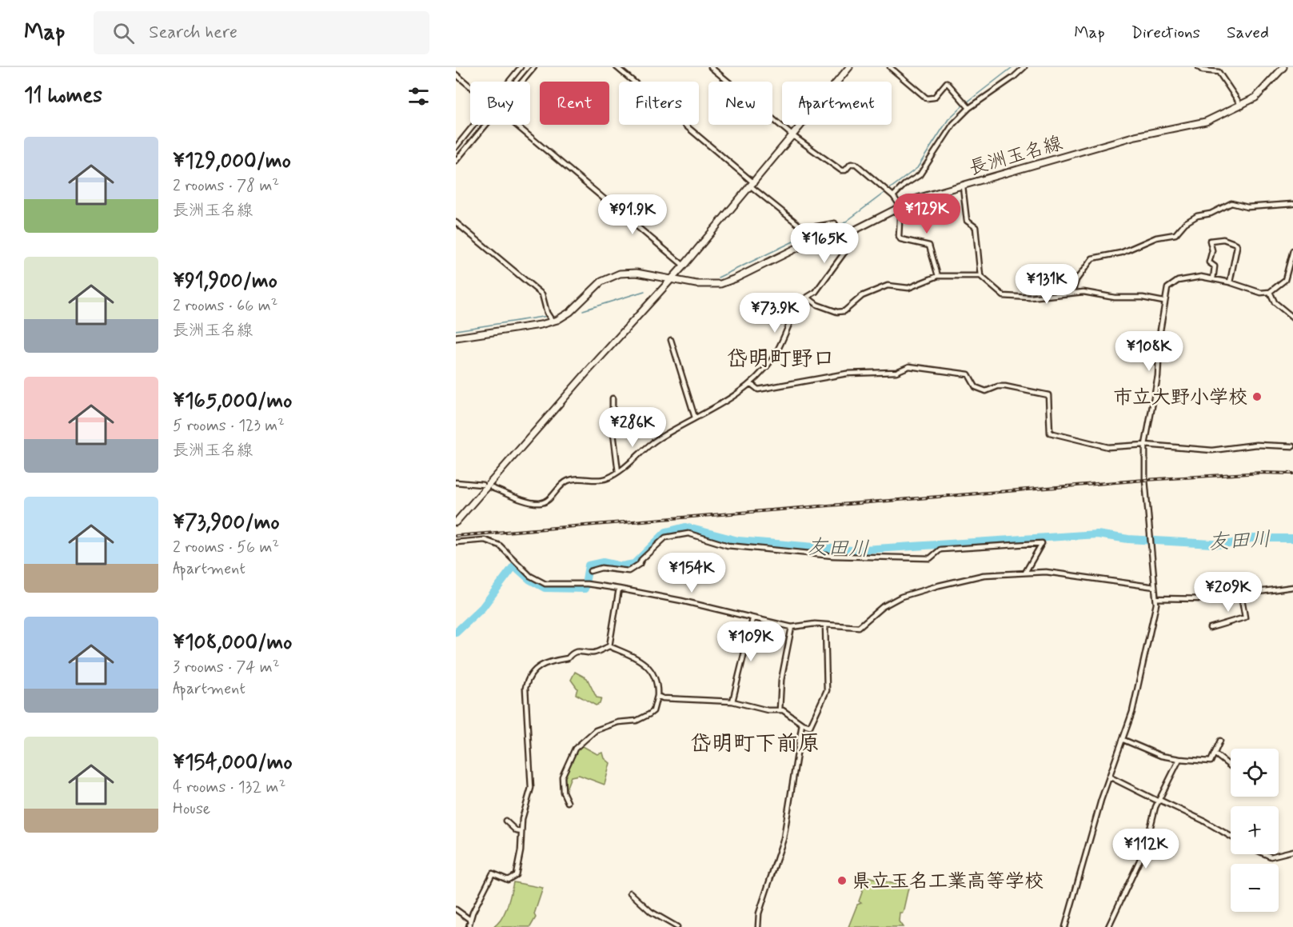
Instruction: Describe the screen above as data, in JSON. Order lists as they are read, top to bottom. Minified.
{"streets":{"main road":["長洲玉名線"]},"districts":["岱明町野口","岱明町下前原"],"water":["友田川"],"places":["市立大野小学校","県立玉名工業高等学校"],"page":{"header":"Map","search":"Search here","nav":["Map","Directions","Saved"],"heading":"11 homes","chip":["Buy","Rent","Filters","New","Apartment"],"list":[{"name":"¥129,000/mo","note":"2 rooms · 78 m² · 長洲玉名線"},{"name":"¥91,900/mo","note":"2 rooms · 66 m² · 長洲玉名線"},{"name":"¥165,000/mo","note":"5 rooms · 123 m² · 長洲玉名線"},{"name":"¥73,900/mo","note":"2 rooms · 56 m² · Apartment"},{"name":"¥108,000/mo","note":"3 rooms · 74 m² · Apartment"},{"name":"¥154,000/mo","note":"4 rooms · 132 m² · House"}],"price":["¥129K","¥91.9K","¥165K","¥131K","¥73.9K","¥108K","¥286K","¥154K","¥209K","¥109K","¥112K"],"map_buttons":["+","−"]}}
